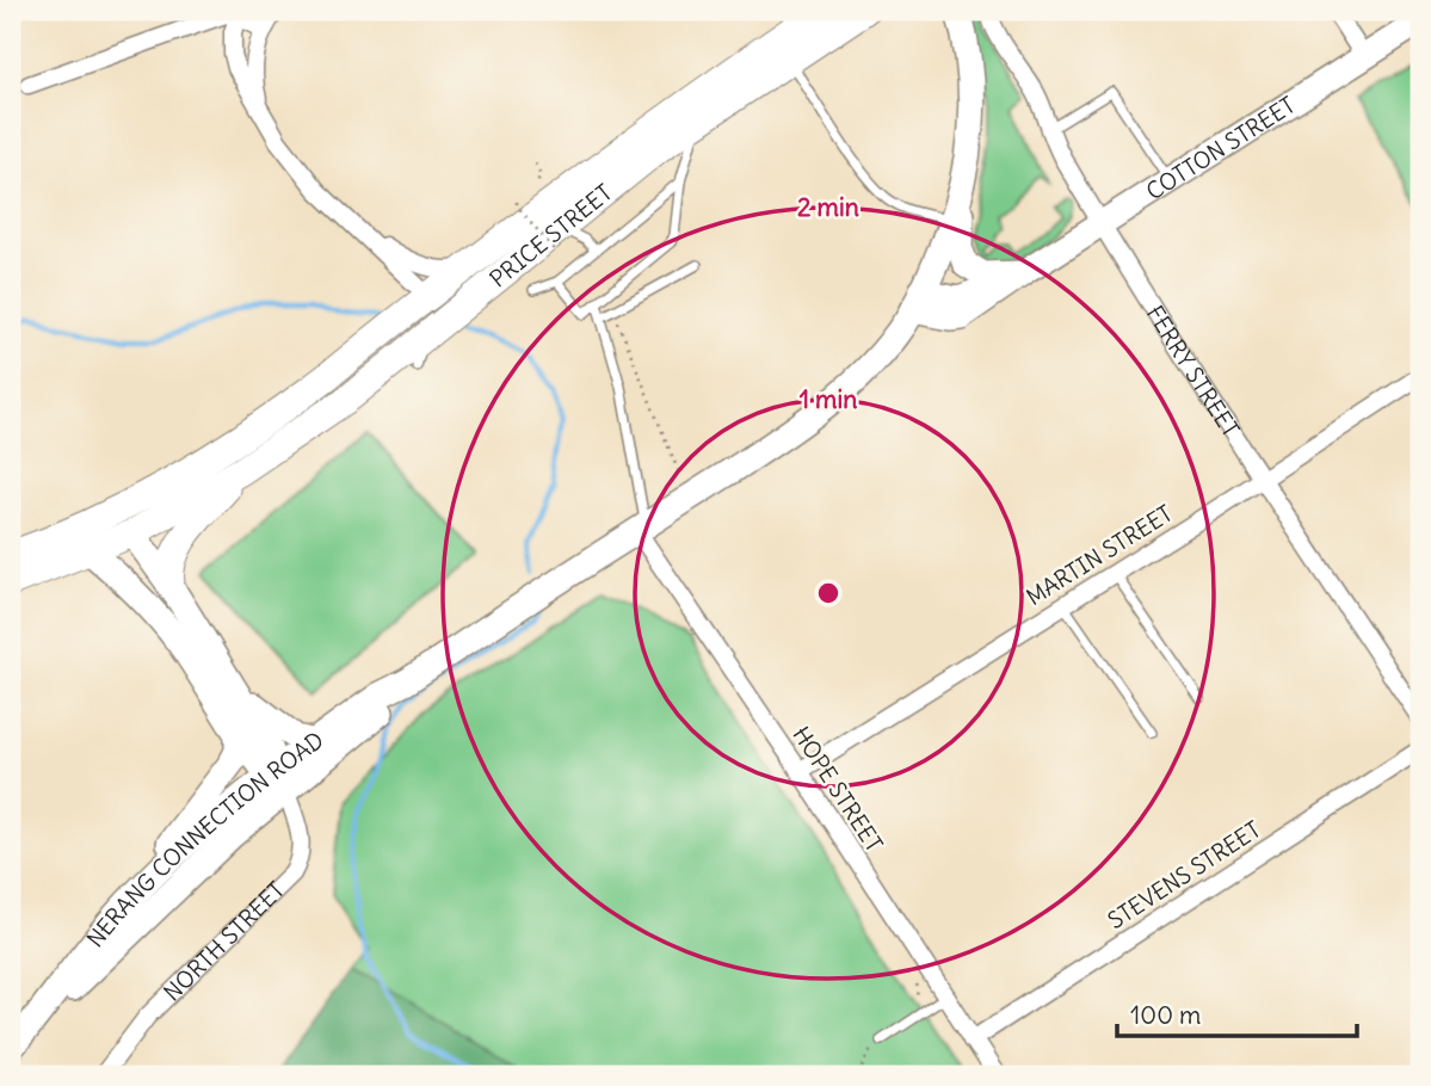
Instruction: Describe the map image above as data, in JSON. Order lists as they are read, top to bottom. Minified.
{"streets":{"main road":["COTTON STREET","PRICE STREET","NERANG CONNECTION ROAD","NORTH STREET"],"street":["FERRY STREET","MARTIN STREET","HOPE STREET","STEVENS STREET"]},"crossings":[["COTTON STREET","FERRY STREET"],["PRICE STREET","NORTH STREET"],["FERRY STREET","MARTIN STREET"],["MARTIN STREET","HOPE STREET"],["HOPE STREET","NERANG CONNECTION ROAD"],["HOPE STREET","STEVENS STREET"],["NERANG CONNECTION ROAD","NORTH STREET"]],"scale_bar":"100 m","rings":["2 min","1 min"]}
